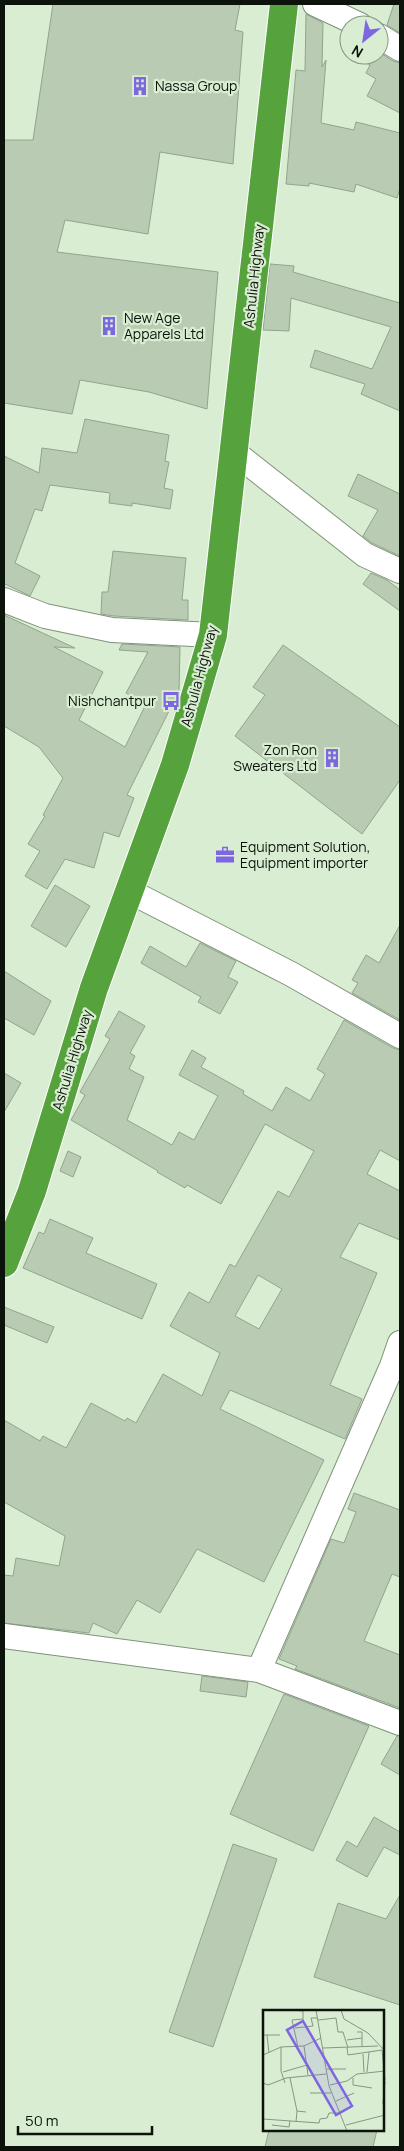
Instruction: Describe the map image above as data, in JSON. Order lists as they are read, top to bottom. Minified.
{"streets":{"highway":["Ashulia Highway"]},"places":{"building":["Nassa Group","New Age Apparels Ltd","Zon Ron Sweaters Ltd"],"bus stop":["Nishchantpur"],"office":["Equipment Solution, Equipment importer"]},"scale_bar":"50 m","north":"bottom left"}
